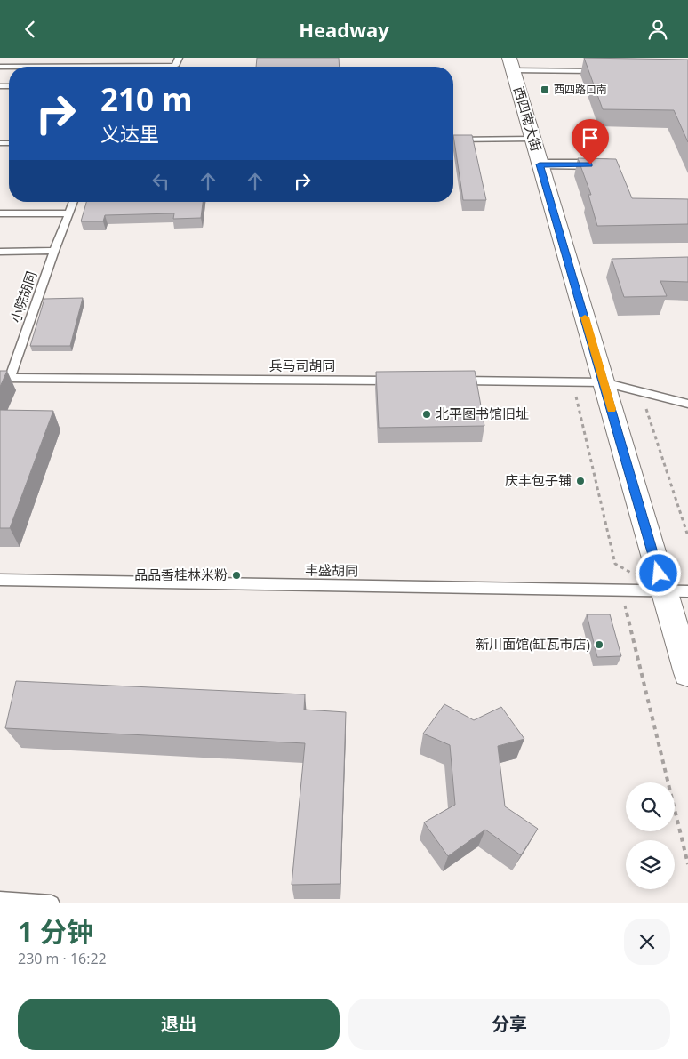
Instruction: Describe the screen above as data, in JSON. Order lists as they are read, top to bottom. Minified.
{"streets":{"main road":["西四南大街"],"lane":["小院胡同","兵马司胡同","丰盛胡同"]},"crossings":[["西四南大街","丰盛胡同"],["小院胡同","兵马司胡同"]],"places":{"transit":["西四路口南"],"other":["北平图书馆旧址","庆丰包子铺","品品香桂林米粉","新川面馆(缸瓦市店)"]},"page":{"header":"Headway","turn":["210 m","义达里"],"heading":["1 分钟","230 m · 16:22"],"buttons":["退出","分享"]}}
